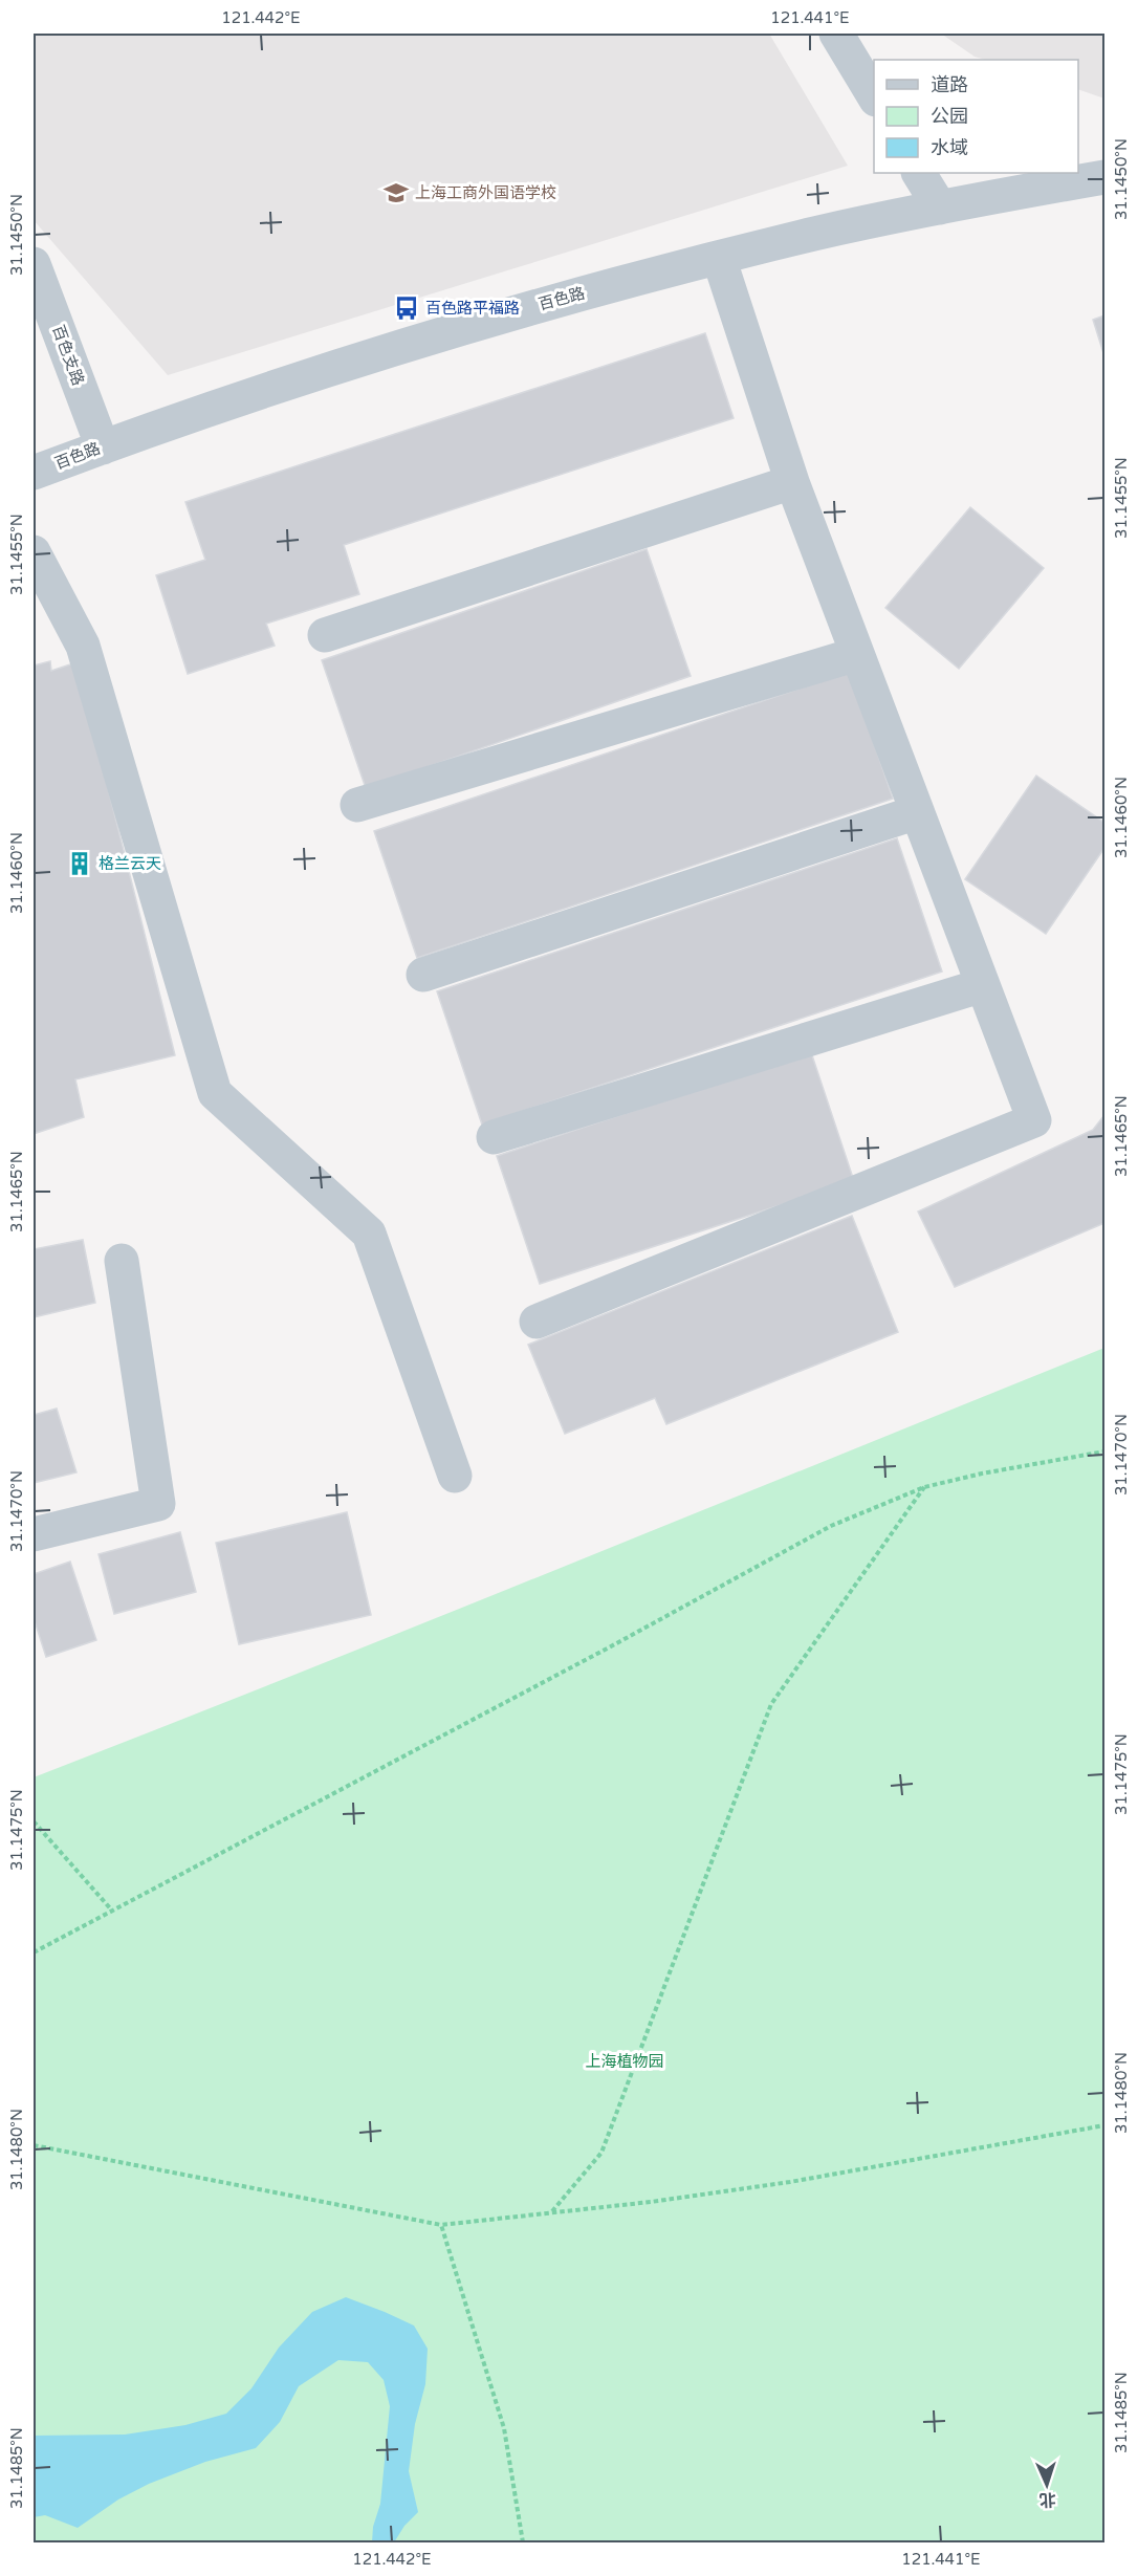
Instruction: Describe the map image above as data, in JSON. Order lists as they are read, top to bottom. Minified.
{"streets":{"street":["百色路","百色支路"]},"crossings":[["百色路","百色支路"]],"parks":["上海植物园"],"places":{"school or university":["上海工商外国语学校"],"bus stop":["百色路平福路"],"building":["格兰云天"]},"legend":["道路","公园","水域"],"north":"bottom","coordinates":["121.442°E","121.441°E","31.1450°N","31.1455°N","31.1460°N","31.1465°N","31.1470°N","31.1475°N","31.1480°N","31.1485°N"]}
